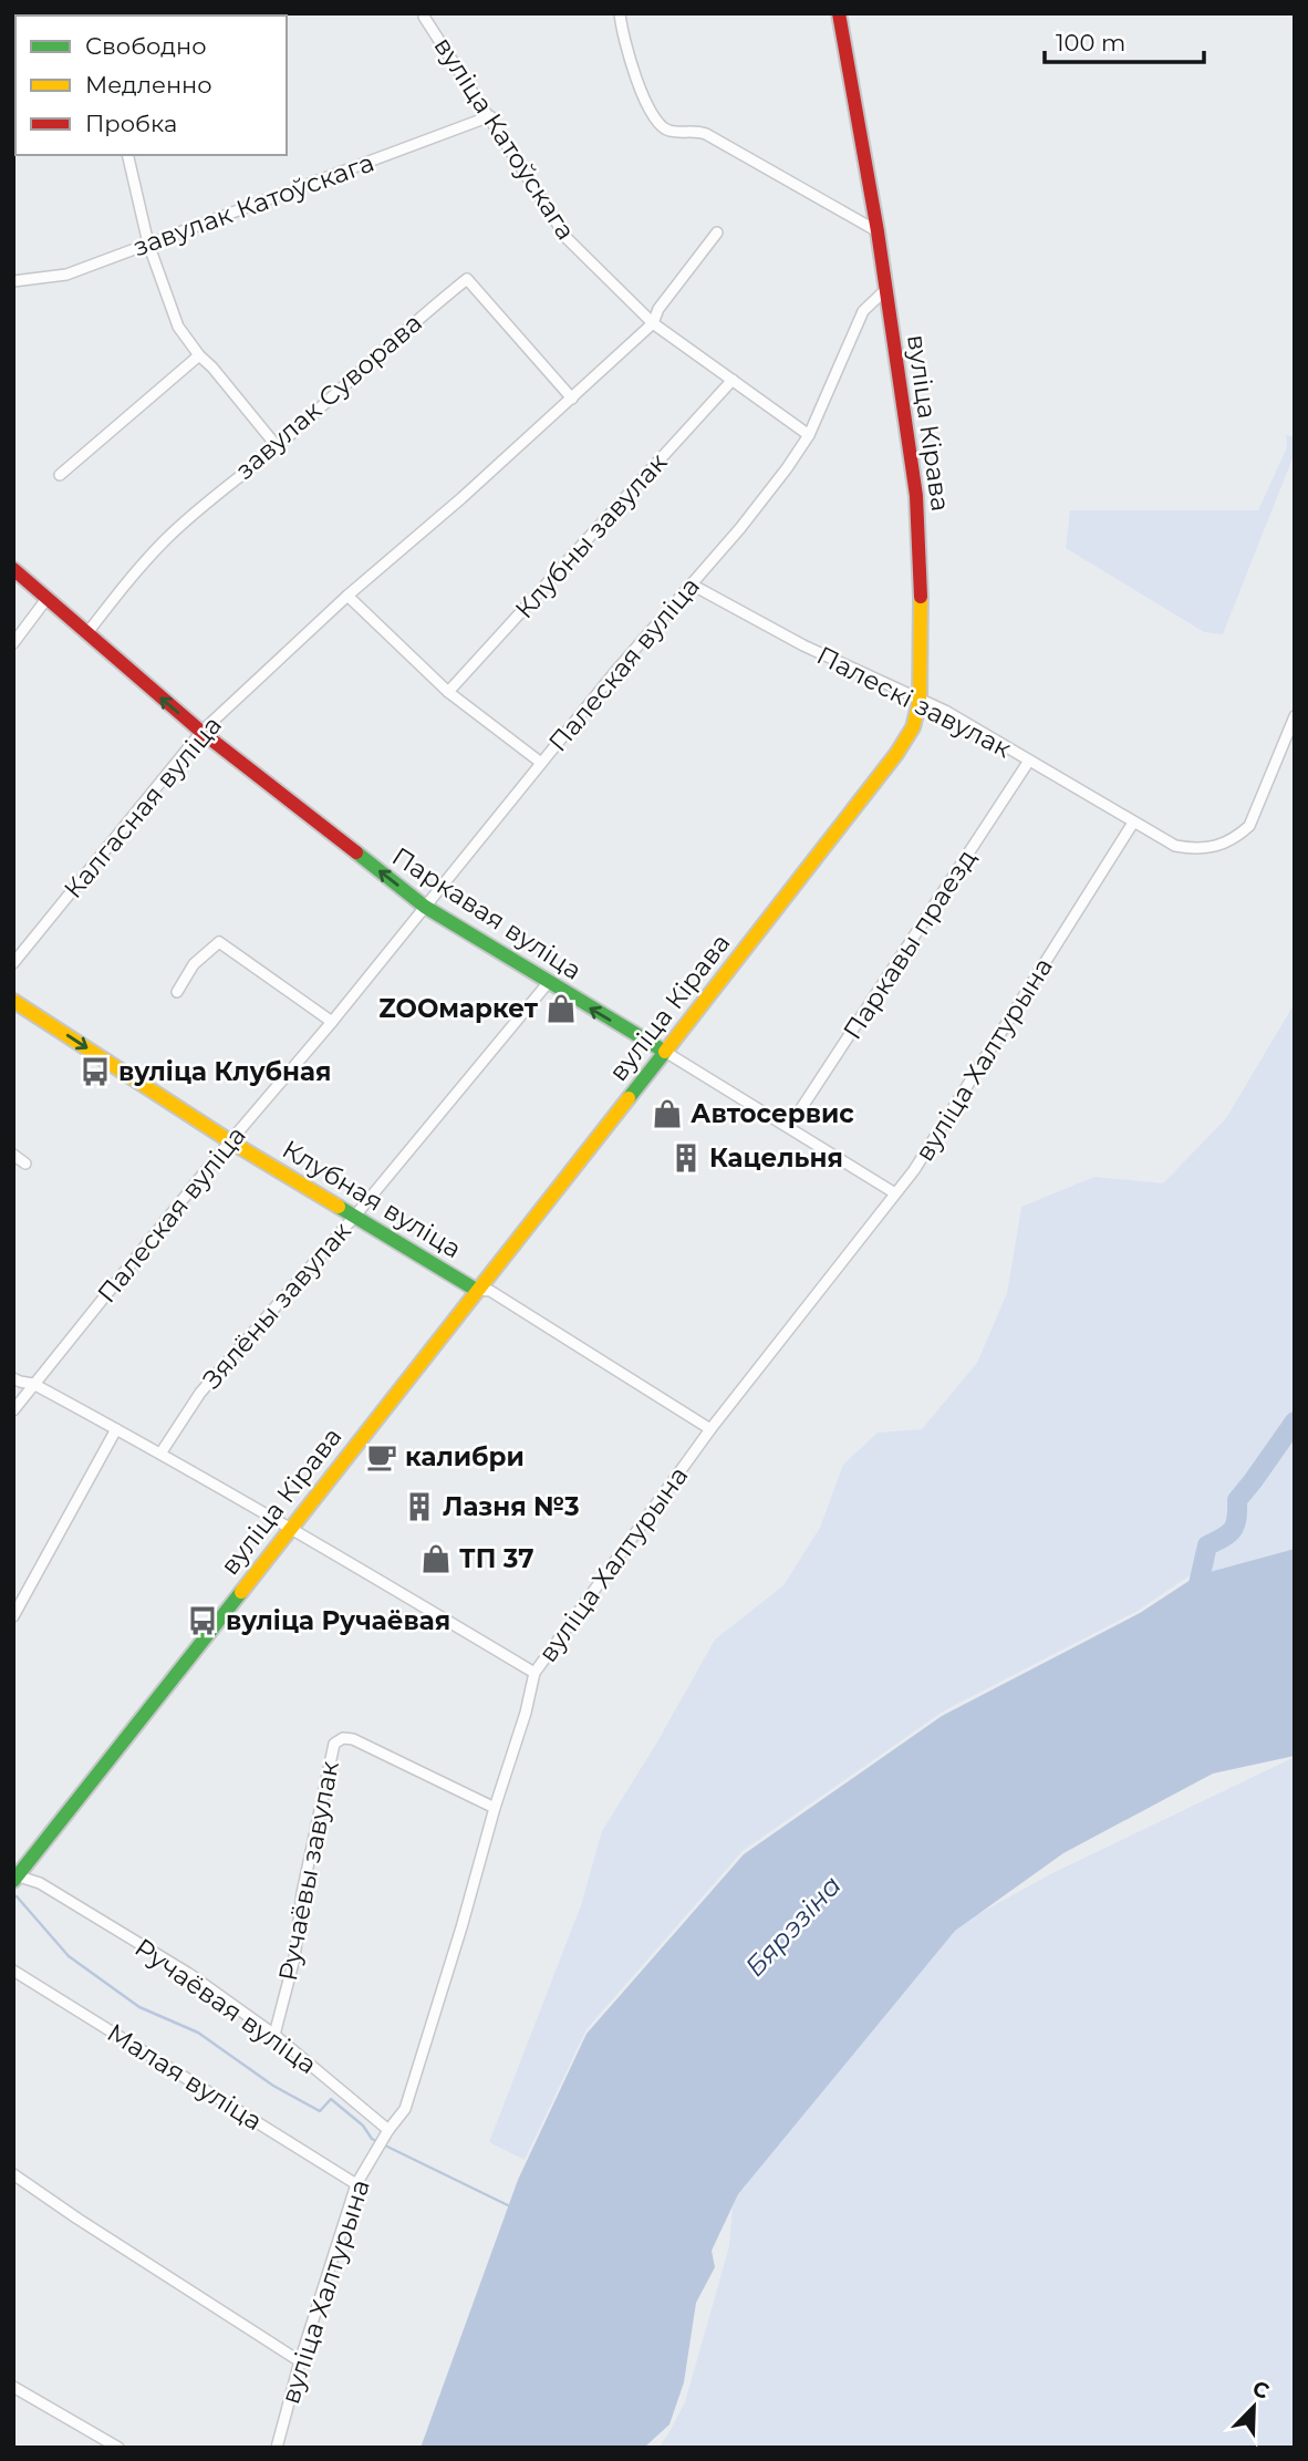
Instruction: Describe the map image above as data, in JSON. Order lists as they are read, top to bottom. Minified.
{"streets":{"main road":["вуліца Кірава","Паркавая вуліца","Клубная вуліца"],"street":["вуліца Катоўскага","завулак Катоўскага","завулак Суворава","Клубны завулак","Палеская вуліца","Палескі завулак","Калгасная вуліца","Паркавы праезд","вуліца Халтурына","Зялёны завулак","Ручаёвы завулак","Ручаёвая вуліца","Малая вуліца"]},"crossings":[["вуліца Катоўскага","завулак Катоўскага"],["вуліца Катоўскага","Клубны завулак"],["вуліца Катоўскага","Палеская вуліца"],["вуліца Катоўскага","Калгасная вуліца"],["завулак Суворава","Калгасная вуліца"],["завулак Суворава","Паркавая вуліца"],["вуліца Кірава","Палеская вуліца"],["вуліца Кірава","Палескі завулак"],["вуліца Кірава","Паркавая вуліца"],["вуліца Кірава","Клубная вуліца"],["вуліца Кірава","Ручаёвая вуліца"],["Палеская вуліца","Палескі завулак"],["Палеская вуліца","Паркавая вуліца"],["Палеская вуліца","Клубная вуліца"],["Палескі завулак","Паркавы праезд"],["Палескі завулак","вуліца Халтурына"],["Калгасная вуліца","Паркавая вуліца"],["Паркавая вуліца","Паркавы праезд"],["Паркавая вуліца","вуліца Халтурына"],["Паркавая вуліца","Зялёны завулак"],["вуліца Халтурына","Клубная вуліца"],["вуліца Халтурына","Ручаёвы завулак"],["вуліца Халтурына","Ручаёвая вуліца"],["вуліца Халтурына","Малая вуліца"],["Клубная вуліца","Зялёны завулак"],["Ручаёвы завулак","Ручаёвая вуліца"]],"one_way":["Паркавая вуліца"],"water":["Бярэзіна"],"places":{"shop":["ZOOмаркет","Автосервис","ТП 37"],"bus stop":["вуліца Клубная","вуліца Ручаёвая"],"building":["Кацельня","Лазня №3"],"cafe":["калибри"]},"legend":["Свободно","Медленно","Пробка"],"scale_bar":"100 m","north":"top right"}
